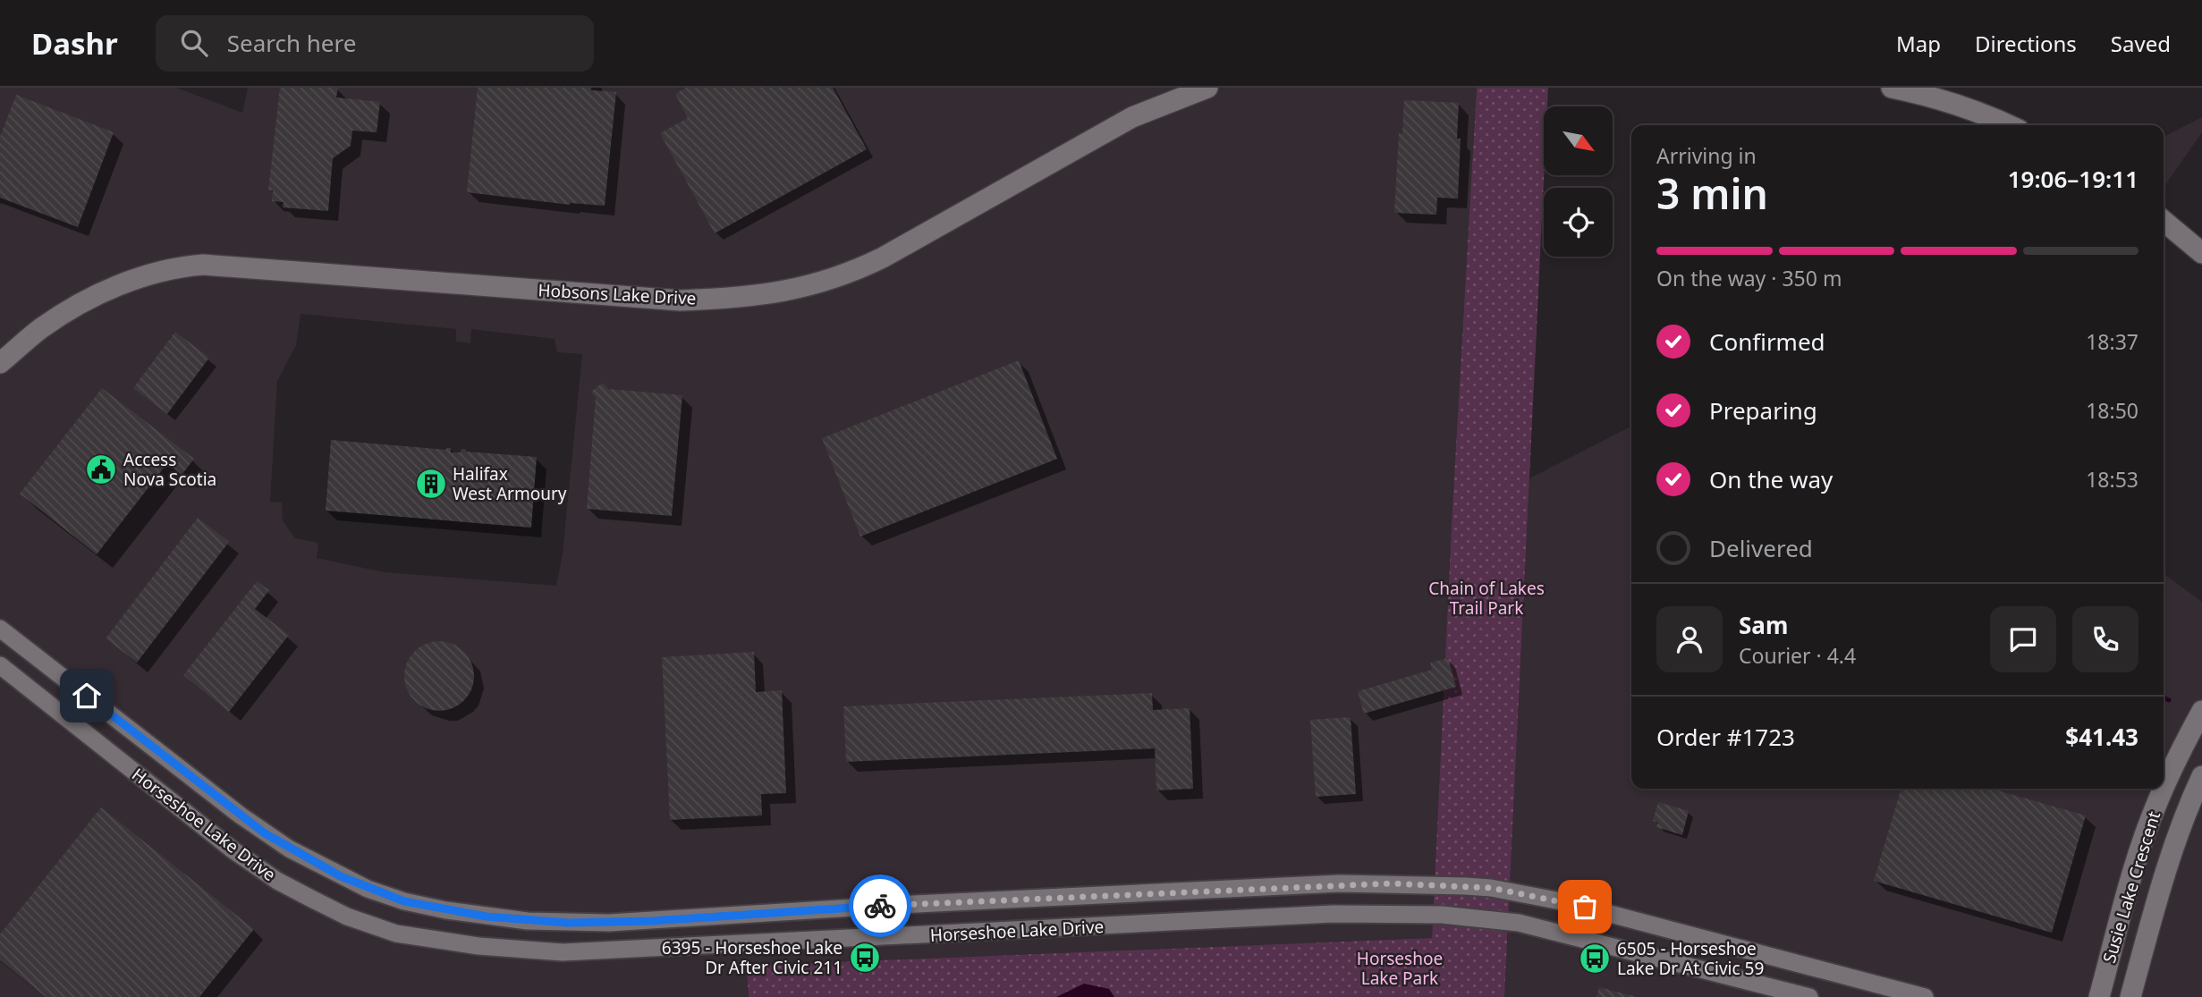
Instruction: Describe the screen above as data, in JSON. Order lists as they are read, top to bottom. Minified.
{"streets":{"street":["Hobsons Lake Drive","Horseshoe Lake Drive","Susie Lake Crescent"]},"parks":["Chain of Lakes Trail Park","Horseshoe Lake Park"],"places":{"public building":["Access Nova Scotia"],"building":["Halifax West Armoury"],"bus stop":["6395 - Horseshoe Lake Dr After Civic 211","6505 - Horseshoe Lake Dr At Civic 59"]},"north":"bottom right","page":{"header":"Dashr","search":"Search here","nav":["Map","Directions","Saved"],"heading":["3 min","Arriving in","19:06–19:11"],"panel":["Sam","Courier · 4.4","Order #1723","$41.43"],"bar":"On the way · 350 m","list":[["Confirmed","18:37"],["Preparing","18:50"],["On the way","18:53"],"Delivered"]}}
